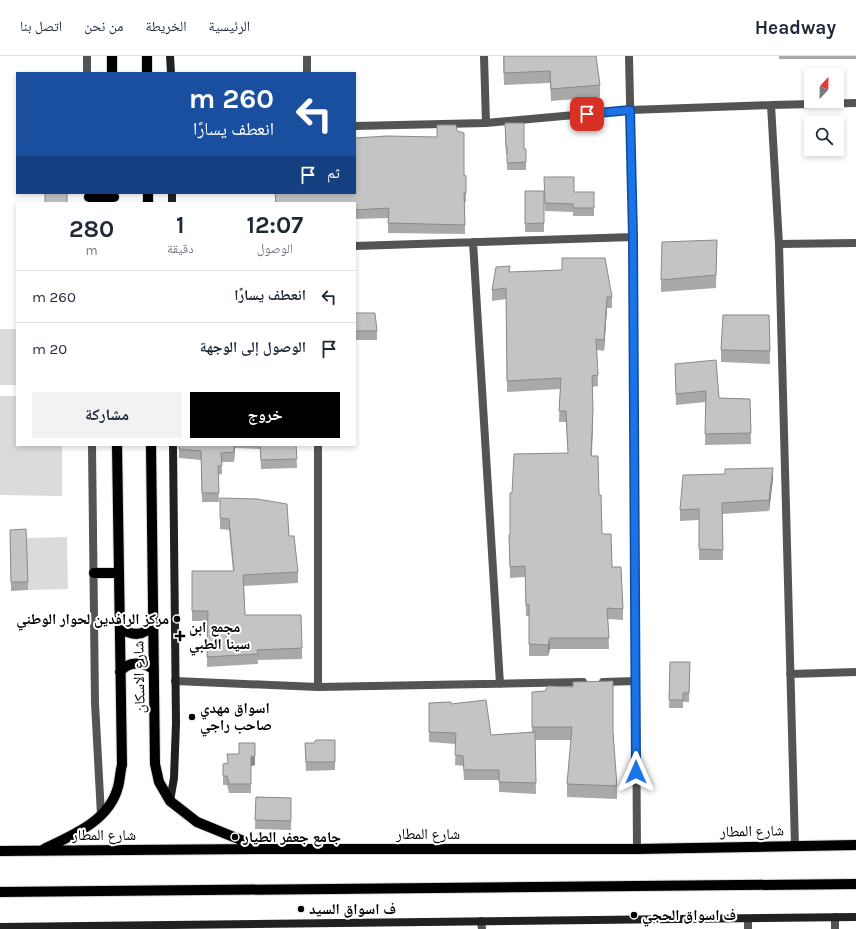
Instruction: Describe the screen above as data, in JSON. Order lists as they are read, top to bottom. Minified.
{"streets":{"main road":["شارع الاسكان","شارع المطار"]},"crossings":[["شارع الاسكان","شارع المطار"]],"places":{"other":["مركز الرافدين لحوار الوطني","اسواق مهدي صاحب راجي","جامع جعفر الطيار","ف اسواق السيد","ف اسواق الحجي"],"health":["مجمع ابن سينا الطبي"]},"north":"top","page":{"header":"Headway","nav":["الرئيسية","الخريطة","من نحن","اتصل بنا"],"turn":["260 m","انعطف يسارًا"],"then":"ثم","eta":["12:07","الوصول","1","دقيقة","280","m"],"list":[{"name":"انعطف يسارًا","value":"260 m"},{"name":"الوصول إلى الوجهة","value":"20 m"}],"buttons":["خروج","مشاركة"]}}
